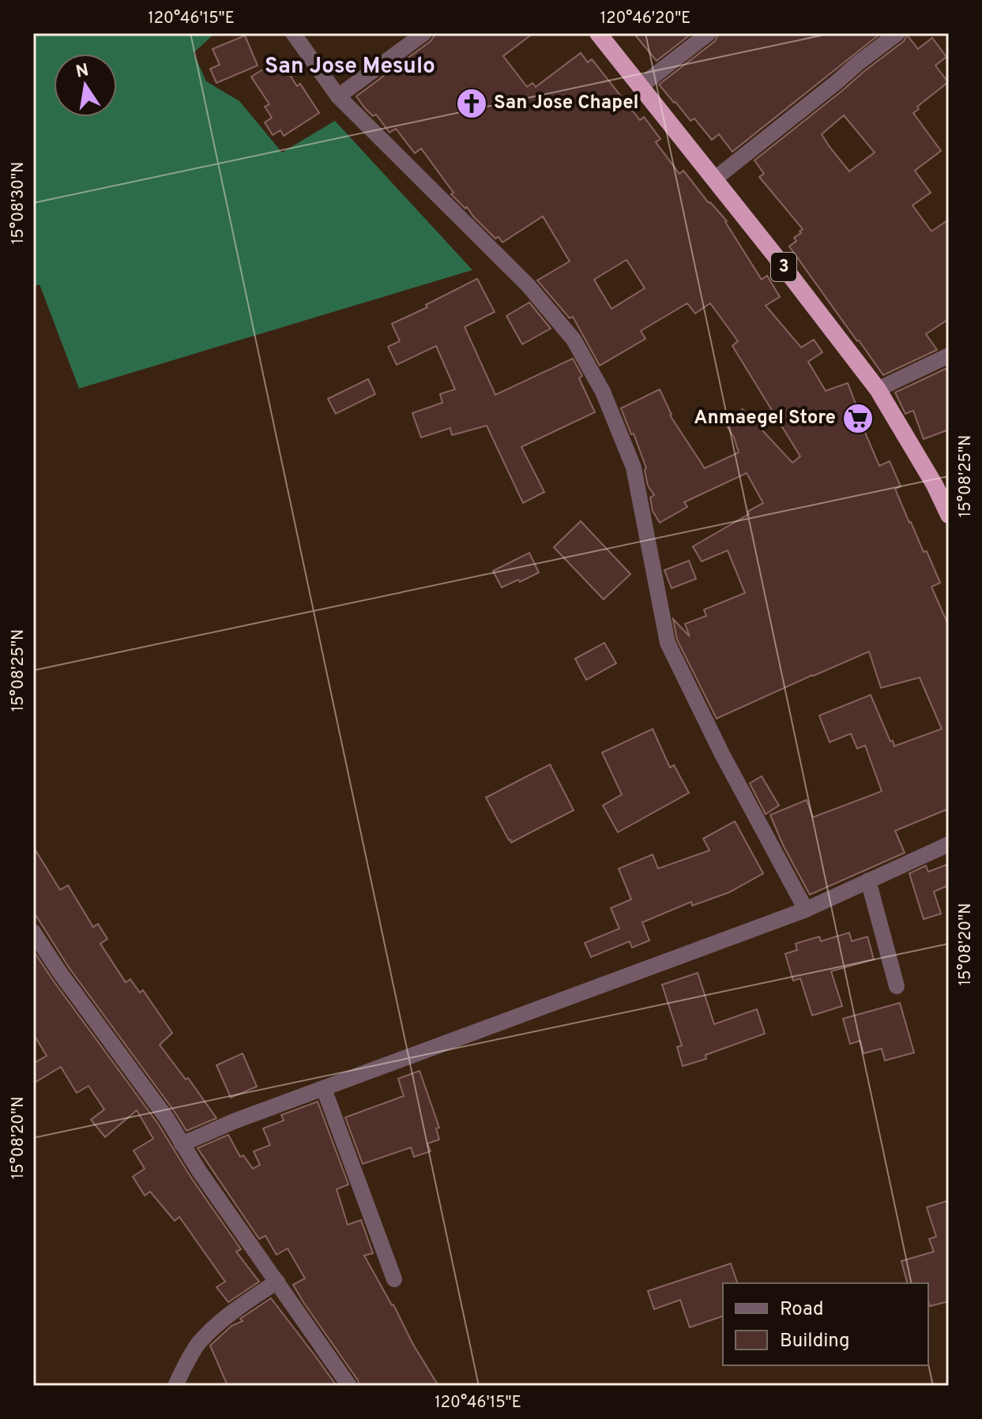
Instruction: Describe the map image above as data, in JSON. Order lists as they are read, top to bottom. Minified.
{"streets":{"highway":["3"]},"districts":["San Jose Mesulo"],"places":{"church":["San Jose Chapel"],"supermarket":["Anmaegel Store"]},"legend":["Road","Building"],"north":"top","coordinates":["120°46'15\"E","120°46'20\"E","15°08'30\"N","15°08'25\"N","15°08'20\"N"]}
